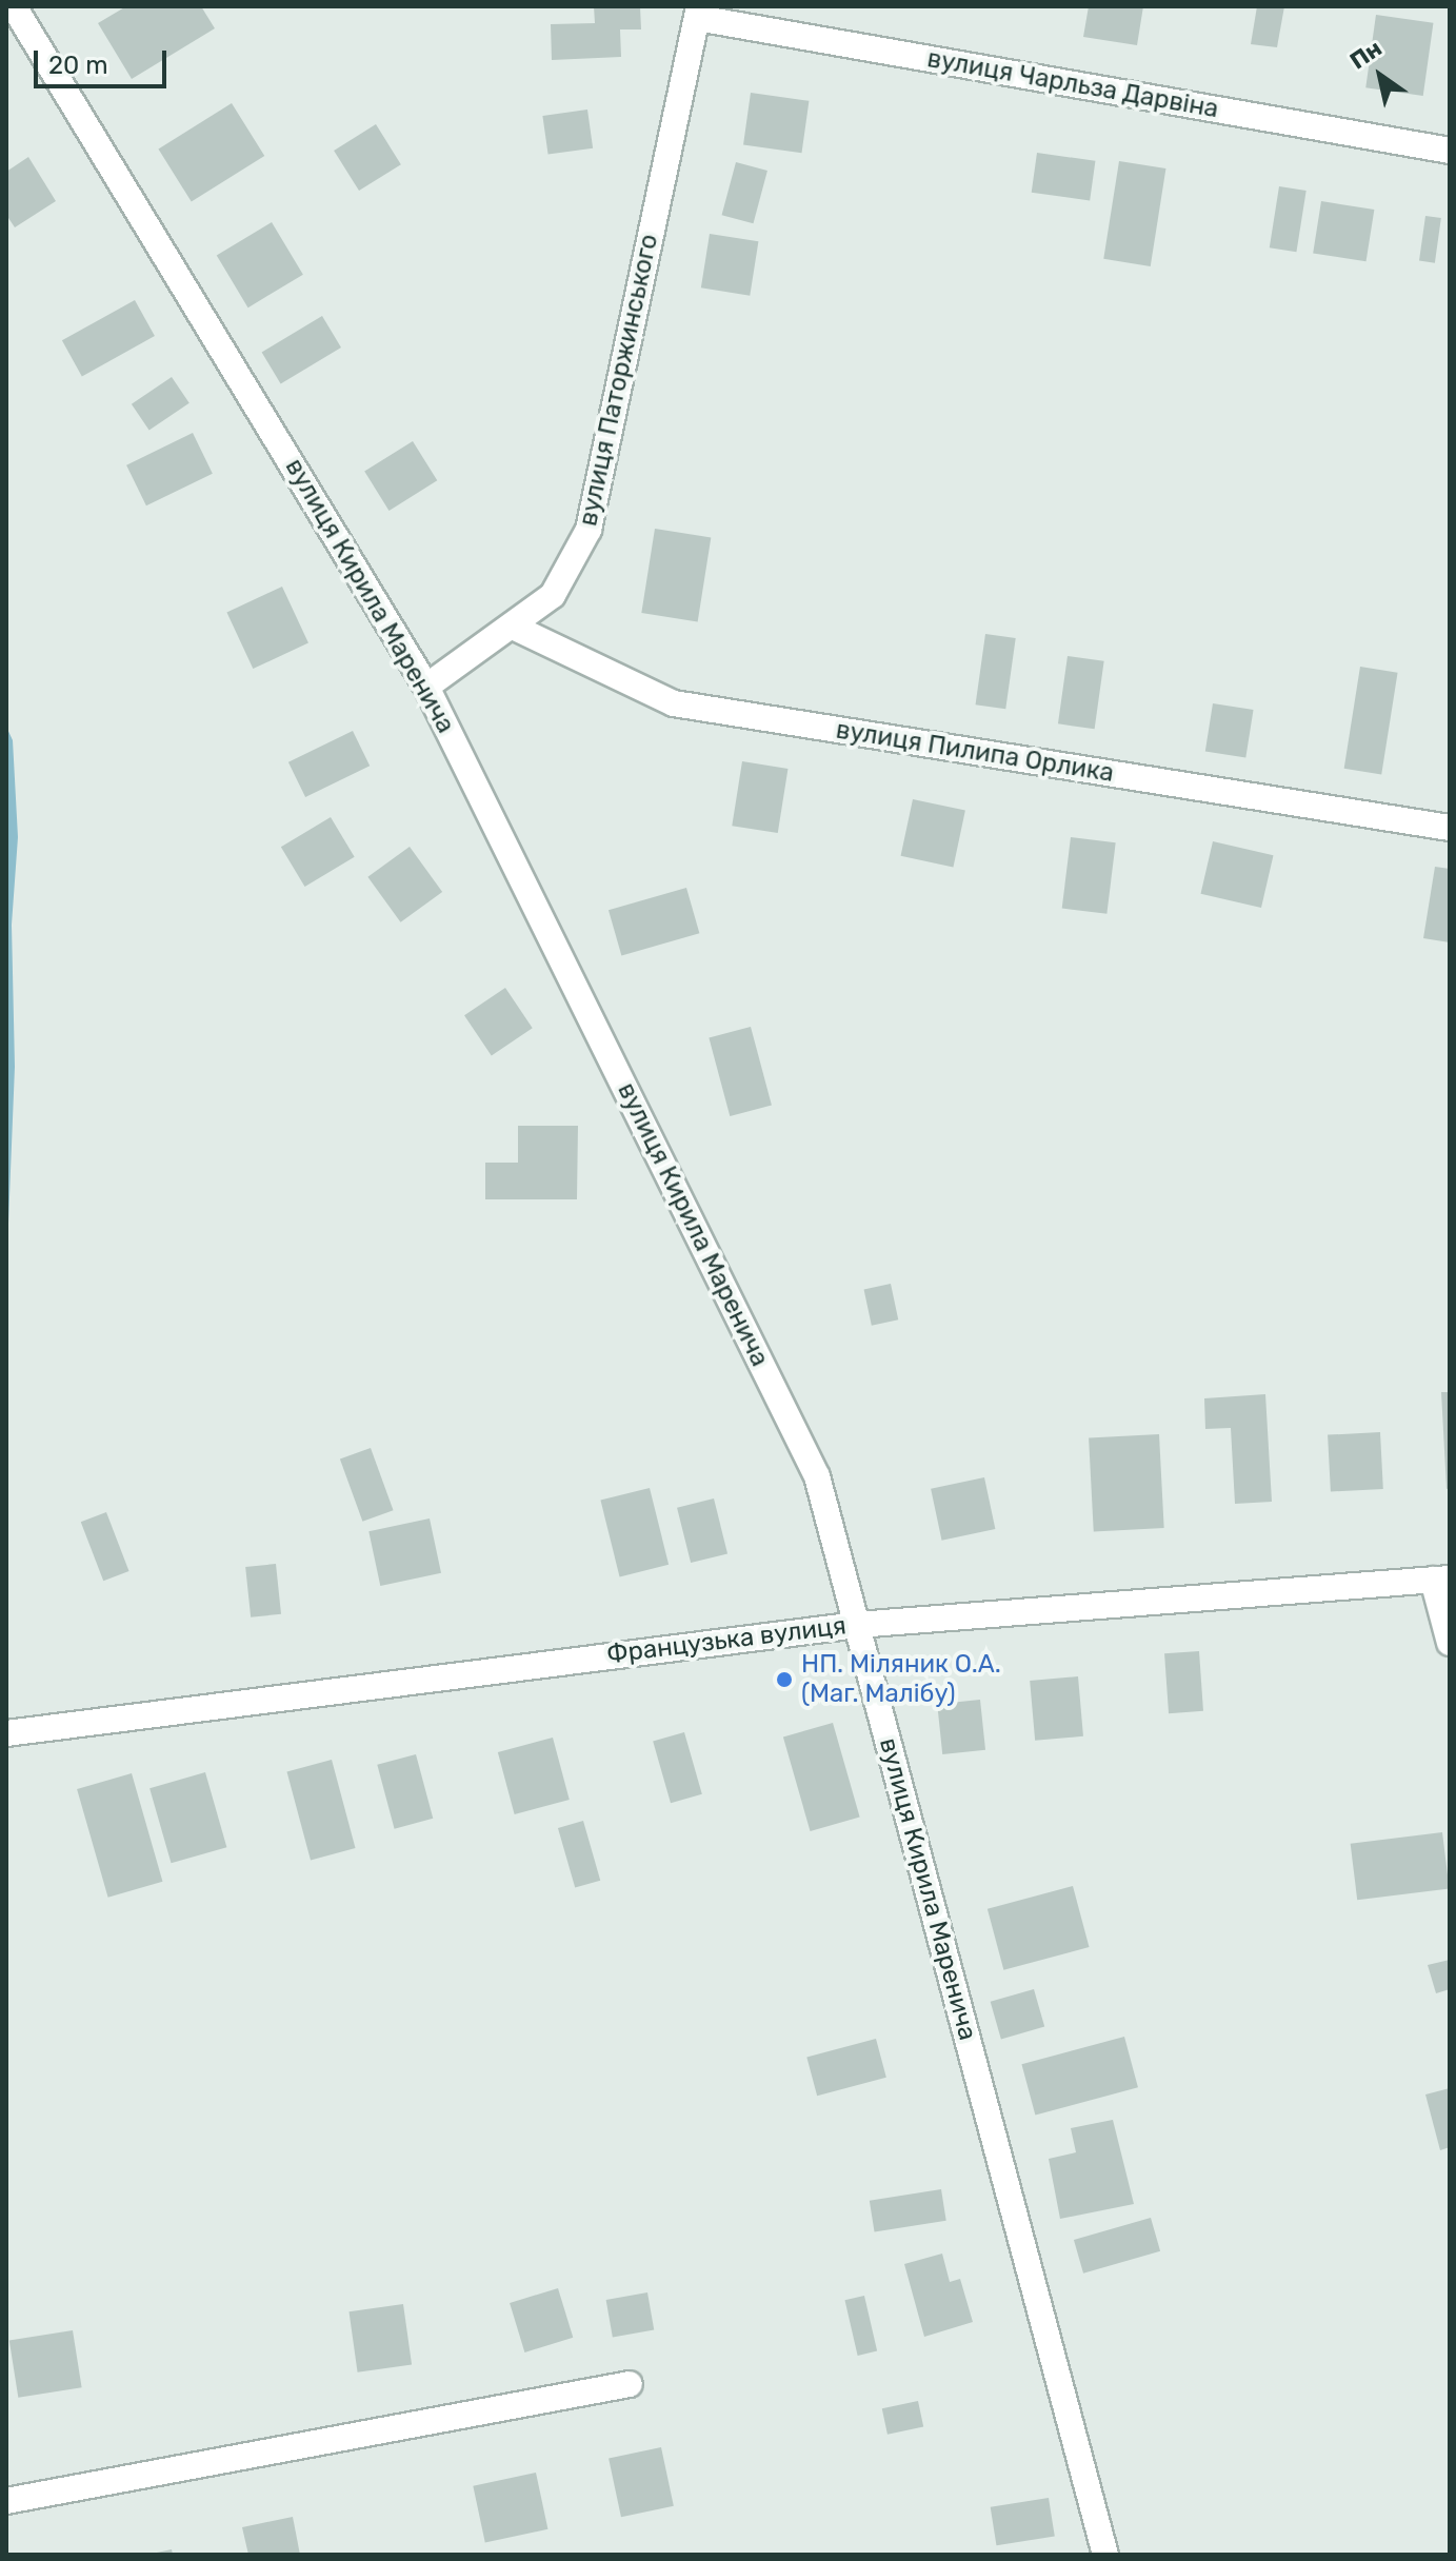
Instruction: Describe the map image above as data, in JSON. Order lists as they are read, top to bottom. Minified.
{"streets":{"street":["вулиця Чарльза Дарвіна","вулиця Паторжинського","вулиця Кирила Маренича","вулиця Пилипа Орлика","Французька вулиця"]},"crossings":[["вулиця Чарльза Дарвіна","вулиця Паторжинського"],["вулиця Паторжинського","вулиця Кирила Маренича"],["вулиця Паторжинського","вулиця Пилипа Орлика"],["вулиця Кирила Маренича","Французька вулиця"]],"places":["НП. Міляник О.А. (Маг. Малібу)"],"scale_bar":"20 m","north":"top left"}
